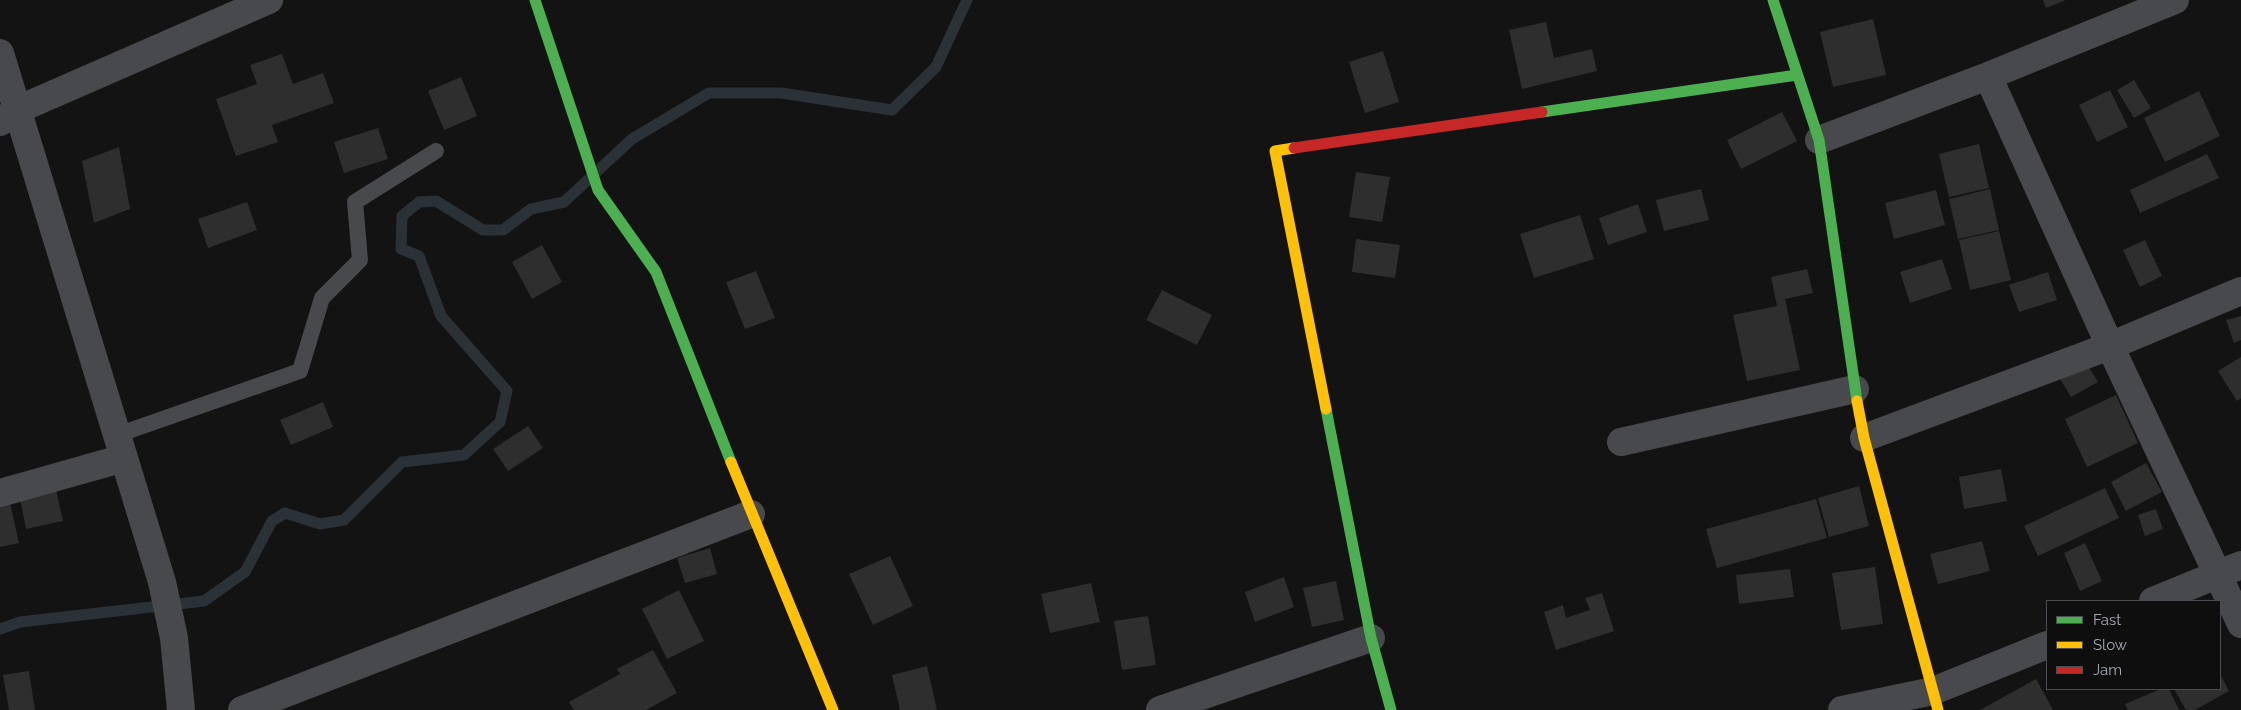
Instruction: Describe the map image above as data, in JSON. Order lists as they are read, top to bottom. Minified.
{"legend":["Fast","Slow","Jam"]}
